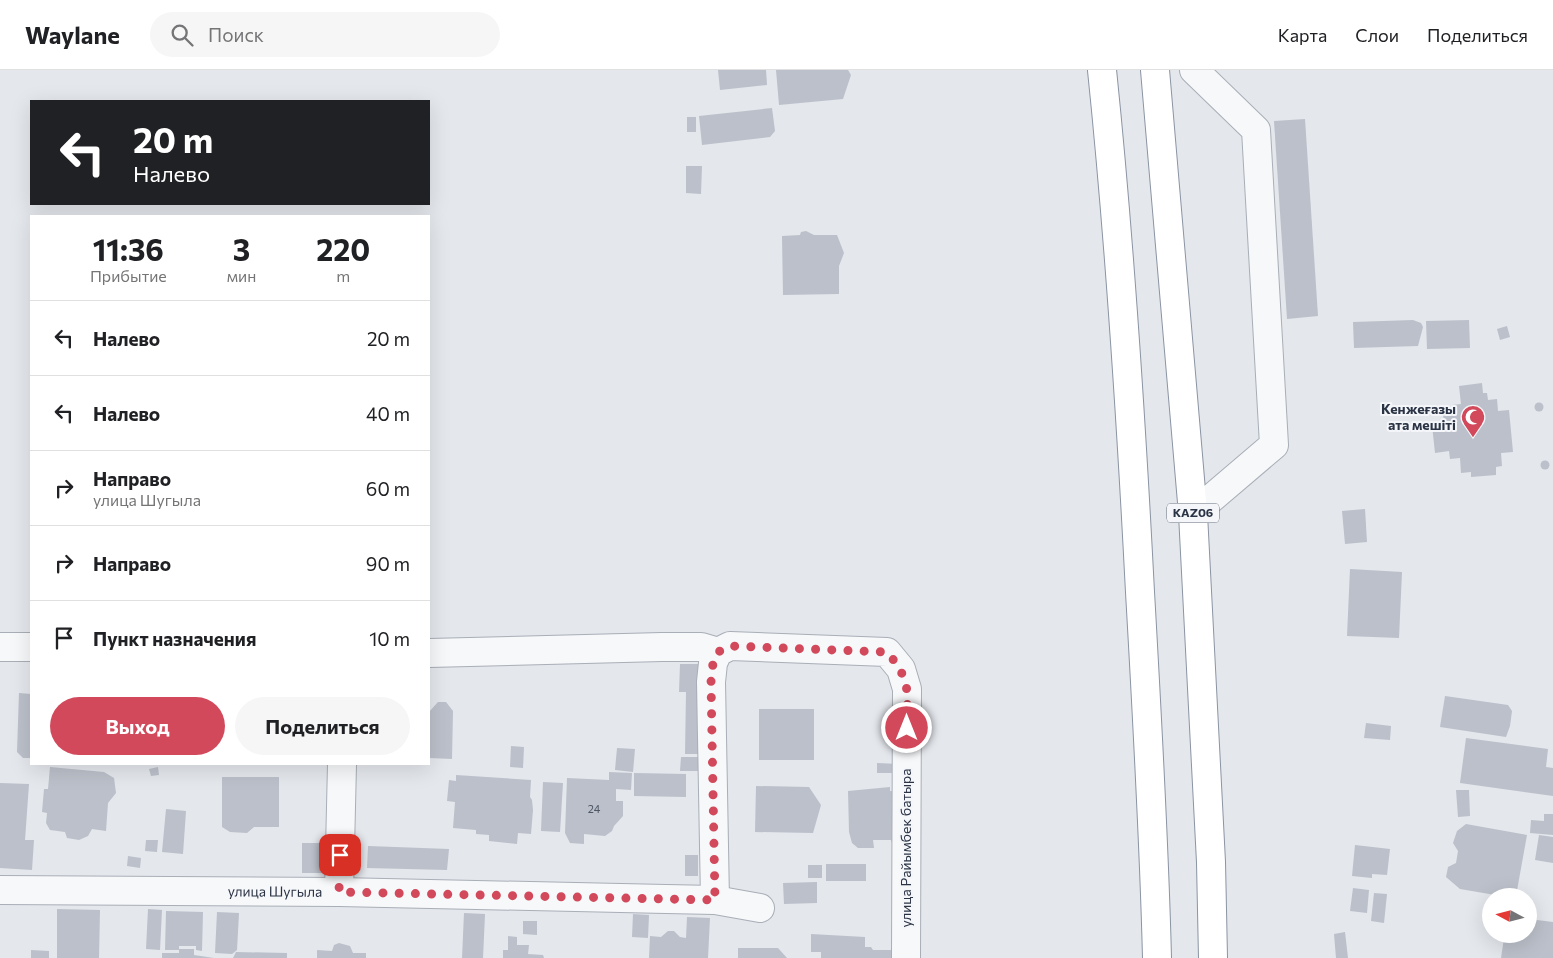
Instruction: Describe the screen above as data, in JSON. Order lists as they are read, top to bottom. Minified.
{"streets":{"highway":["KАZ06"],"street":["улица Райымбек батыра","улица Шугыла"]},"places":{"mosque":["Кенжеғазы ата мешіті"]},"house_numbers":["24"],"north":"left","page":{"header":"Waylane","search":"Поиск","nav":["Карта","Слои","Поделиться"],"turn":["20 m","Налево"],"eta":["11:36","Прибытие","3","мин","220","m"],"list":[{"name":"Налево","value":"20 m"},{"name":"Налево","value":"40 m"},{"name":"Направо","note":"улица Шугыла","value":"60 m"},{"name":"Направо","value":"90 m"},{"name":"Пункт назначения","value":"10 m"}],"buttons":["Выход","Поделиться"]}}
